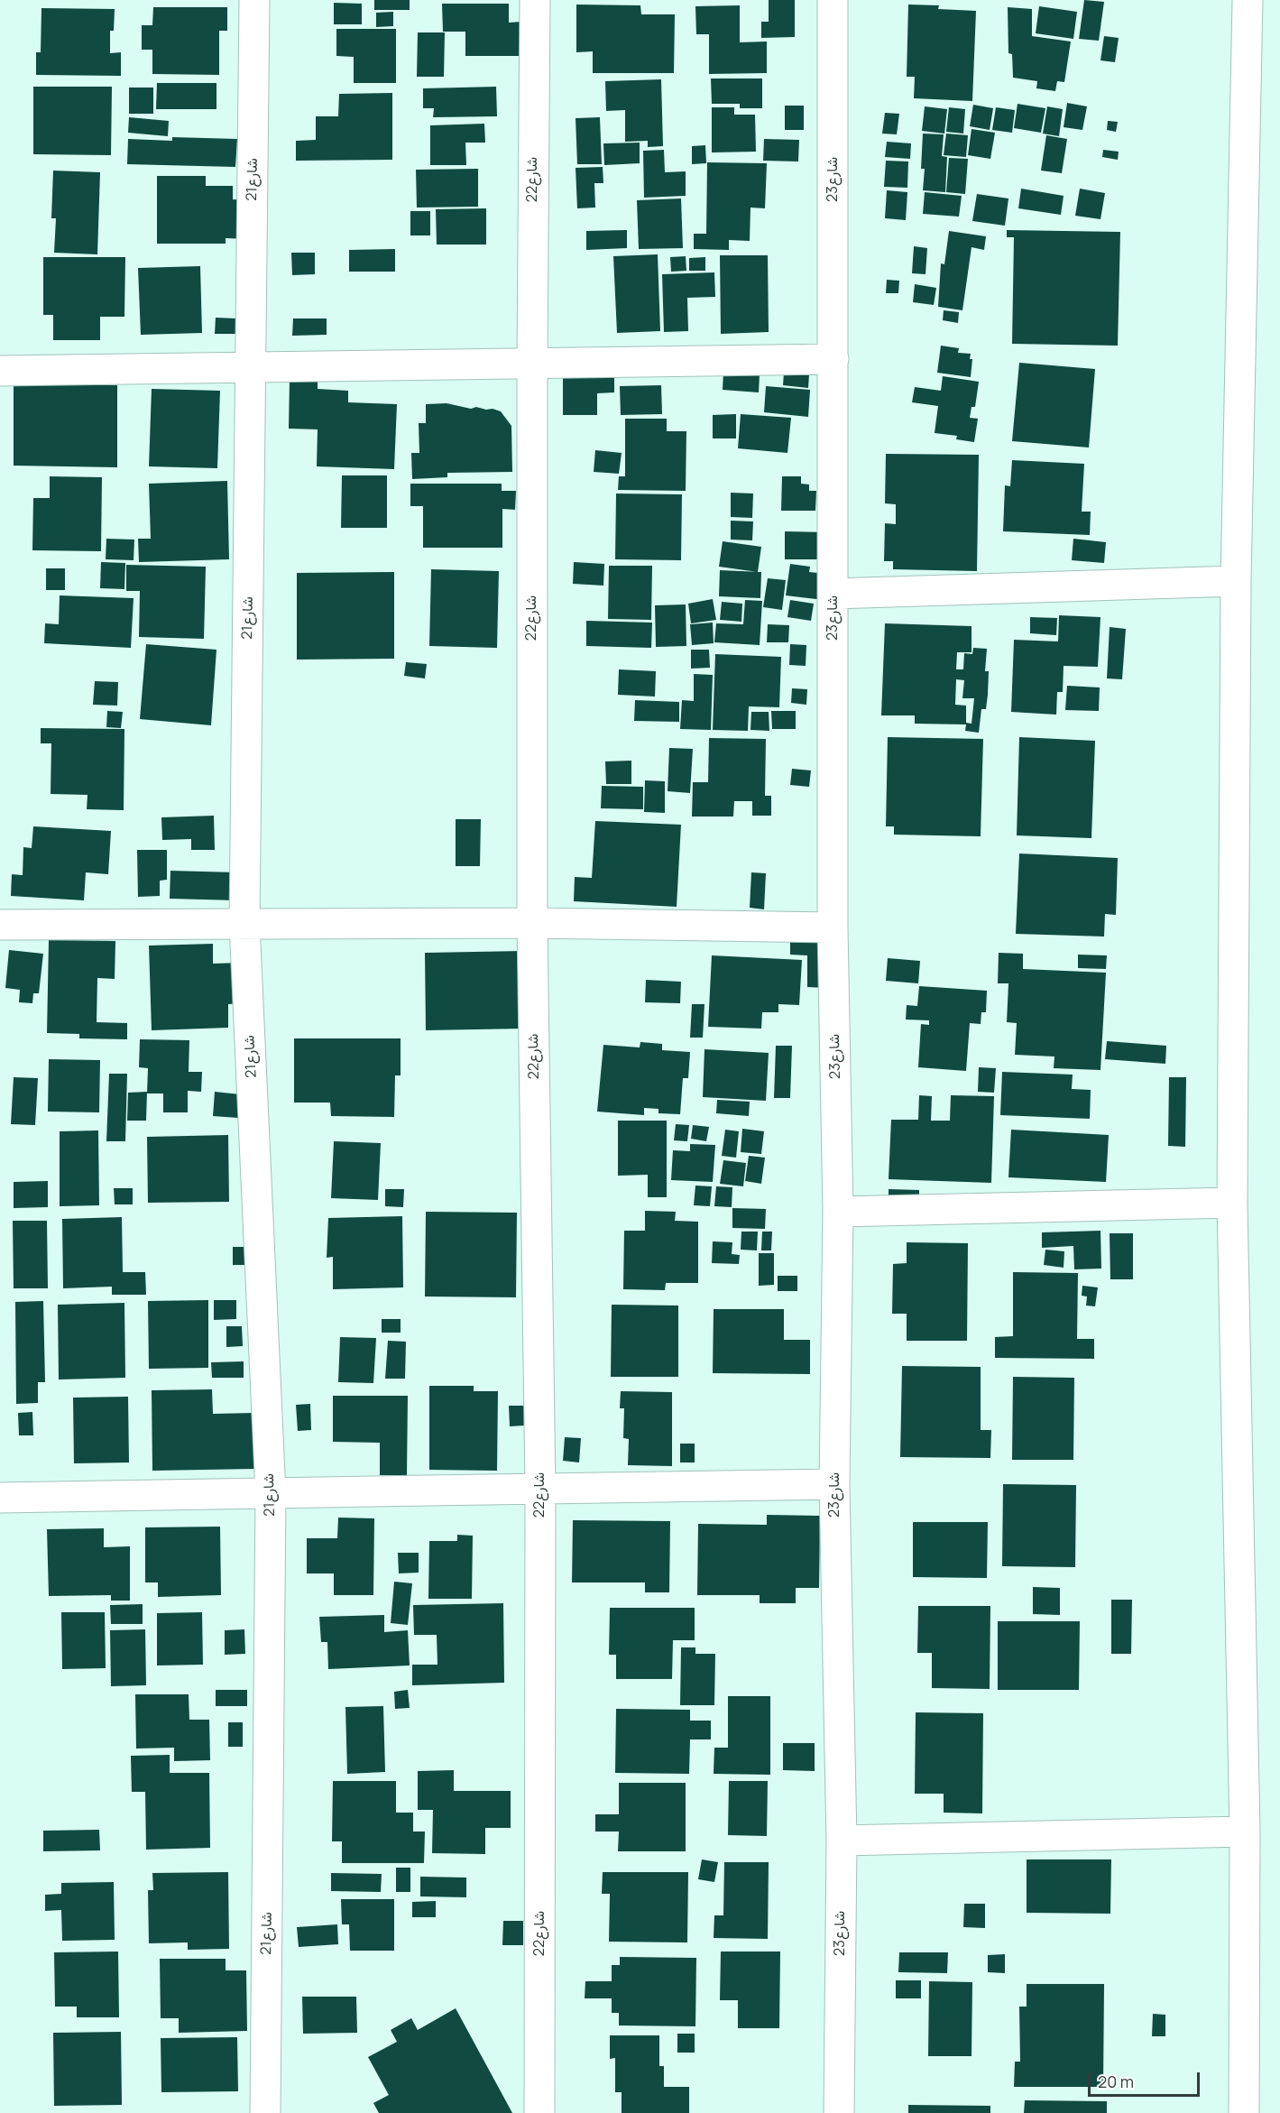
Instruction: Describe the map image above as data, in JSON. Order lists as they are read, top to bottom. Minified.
{"streets":{"street":["شارع21","شارع22","شارع23"]},"scale_bar":"20 m"}
